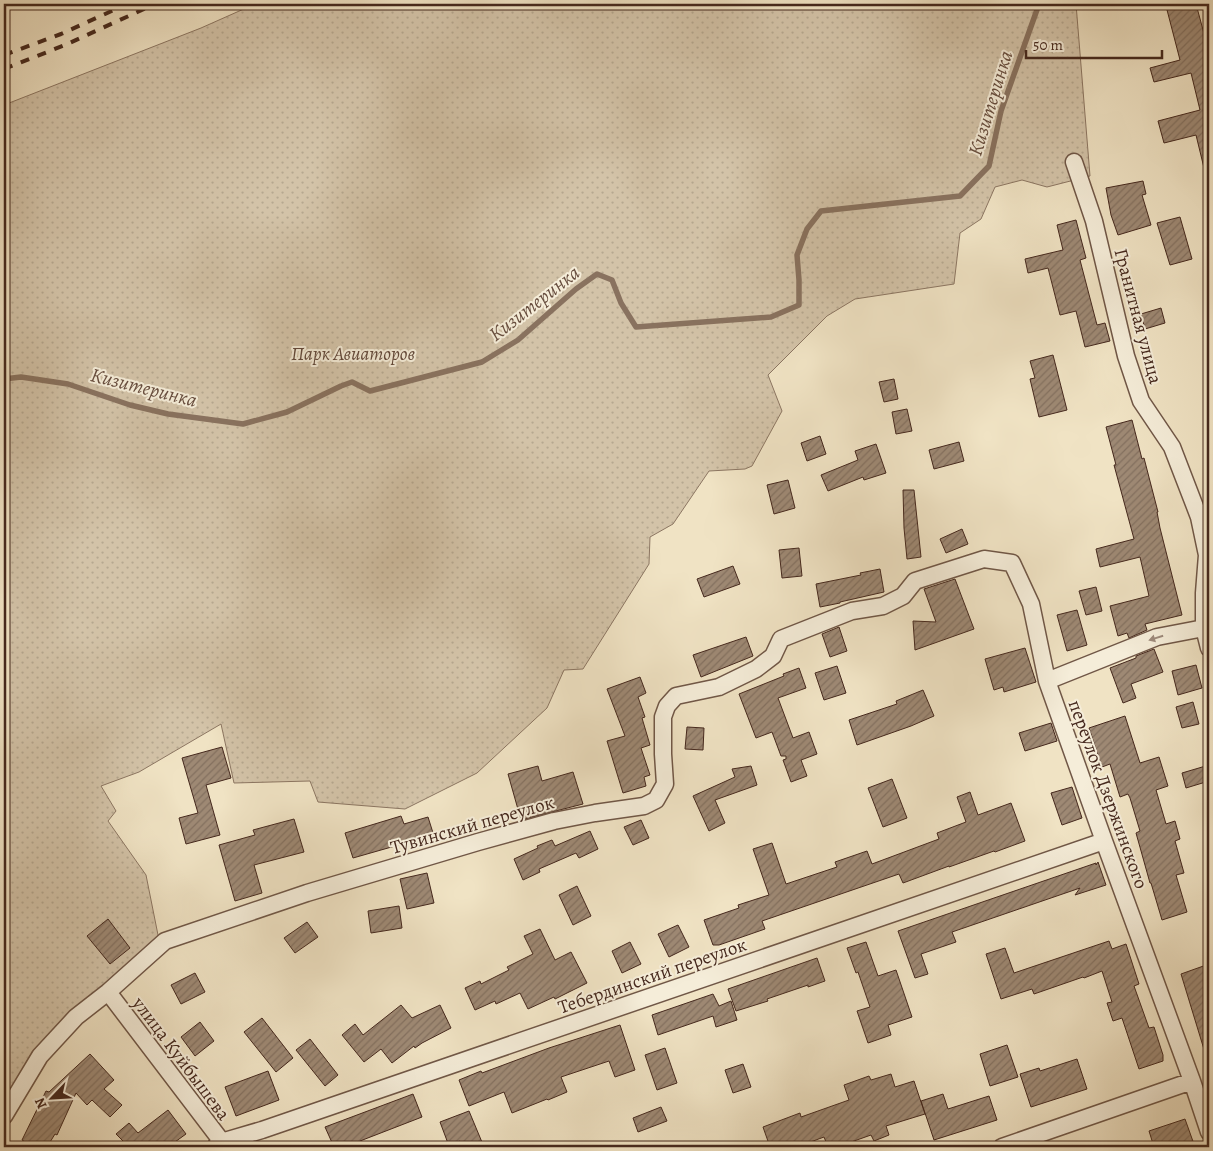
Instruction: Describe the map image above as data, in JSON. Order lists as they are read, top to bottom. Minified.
{"streets":{"street":["Гранитная улица","переулок Дзержинского","Тувинский переулок","Тебердинский переулок","улица Куйбышева"]},"crossings":[["переулок Дзержинского","Тувинский переулок"],["переулок Дзержинского","Тебердинский переулок"],["Тувинский переулок","улица Куйбышева"],["Тебердинский переулок","улица Куйбышева"]],"water":["Кизитеринка"],"parks":["Парк Авиаторов"],"scale_bar":"50 m","north":"bottom left"}
